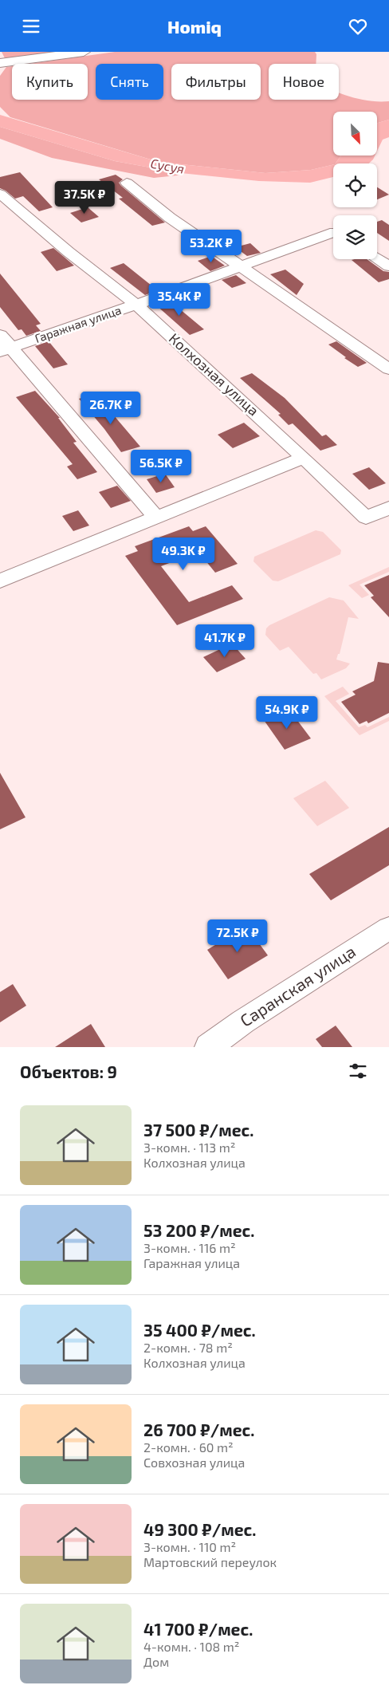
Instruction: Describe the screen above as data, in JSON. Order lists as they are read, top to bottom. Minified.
{"streets":{"street":["Гаражная улица","Колхозная улица","Саранская улица"]},"crossings":[["Гаражная улица","Колхозная улица"]],"water":["Сусуя"],"north":"bottom right","page":{"header":"Homiq","chip":["Купить","Снять","Фильтры","Новое"],"price":["37.5K ₽","53.2K ₽","35.4K ₽","26.7K ₽","56.5K ₽","49.3K ₽","41.7K ₽","54.9K ₽","72.5K ₽"],"heading":"Объектов: 9","list":[{"name":"37 500 ₽/мес.","note":"3-комн. · 113 m² · Колхозная улица"},{"name":"53 200 ₽/мес.","note":"3-комн. · 116 m² · Гаражная улица"},{"name":"35 400 ₽/мес.","note":"2-комн. · 78 m² · Колхозная улица"},{"name":"26 700 ₽/мес.","note":"2-комн. · 60 m² · Совхозная улица"},{"name":"49 300 ₽/мес.","note":"3-комн. · 110 m² · Мартовский переулок"},{"name":"41 700 ₽/мес.","note":"4-комн. · 108 m² · Дом"}]}}
